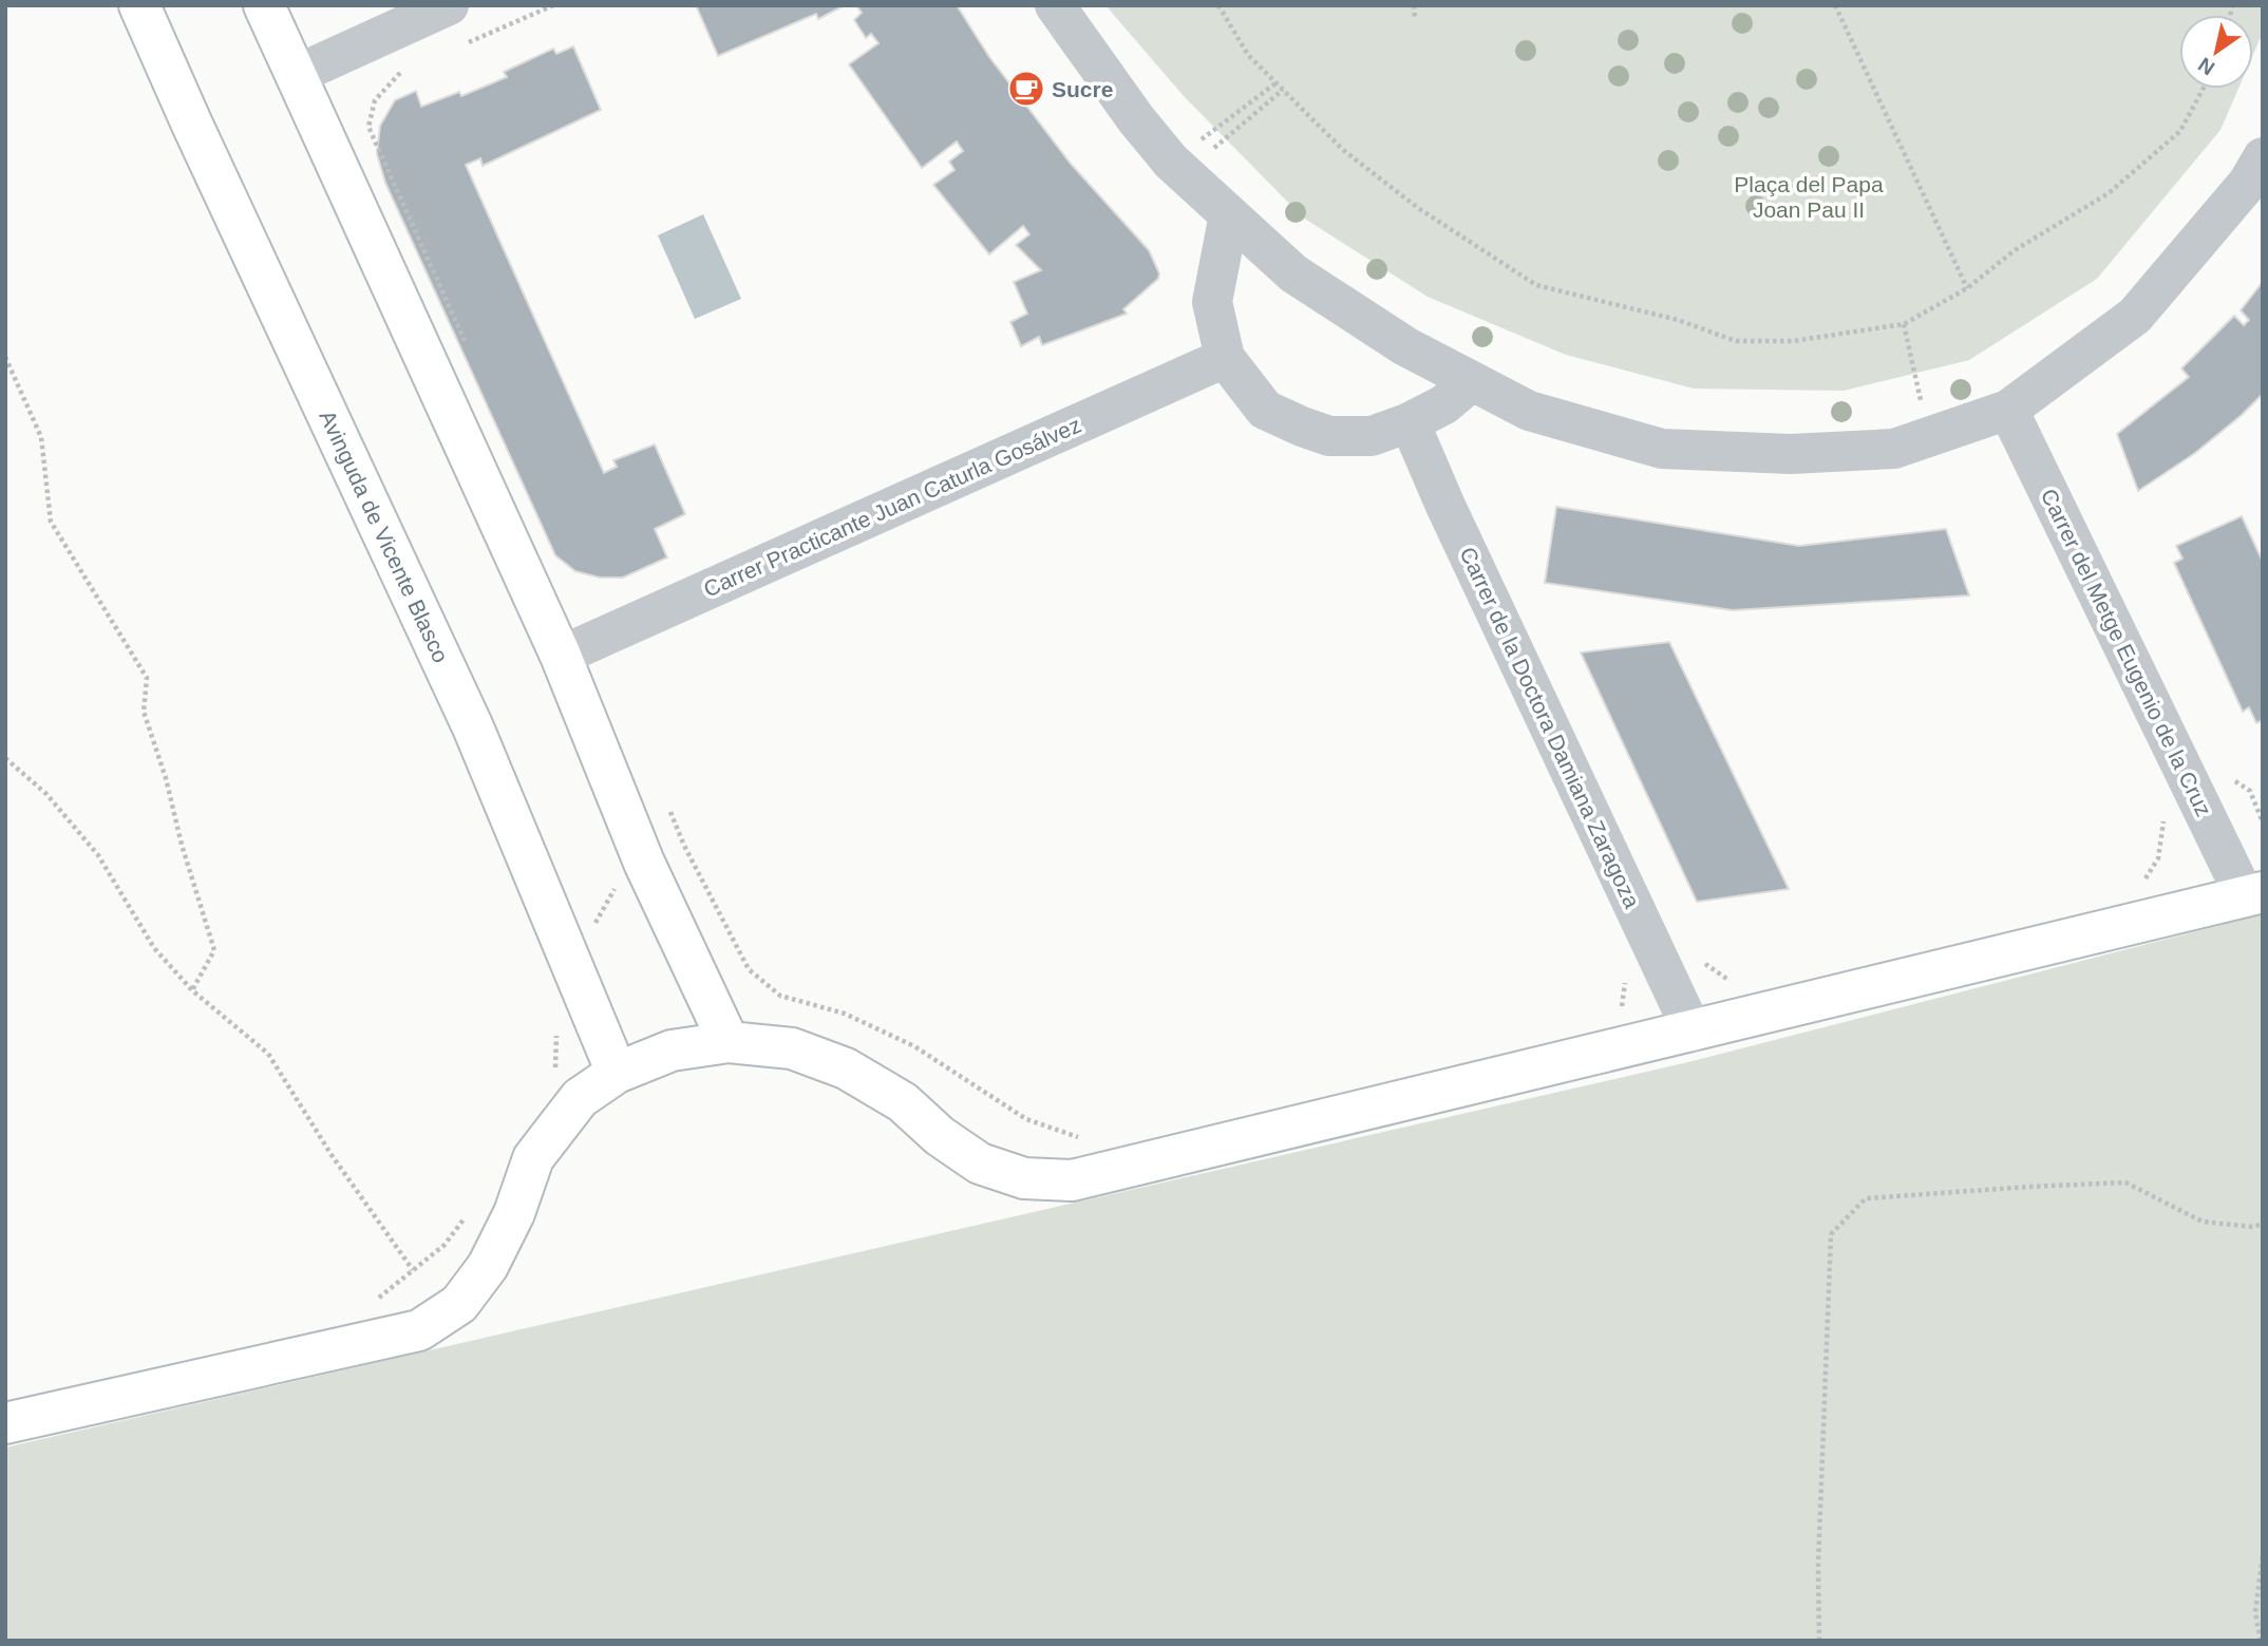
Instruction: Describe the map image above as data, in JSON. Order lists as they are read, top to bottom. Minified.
{"streets":{"street":["Carrer Practicante Juan Caturla Gosálvez","Avinguda de Vicente Blasco","Carrer del Metge Eugenio de la Cruz","Carrer de la Doctora Damiana Zaragoza"]},"parks":["Plaça del Papa Joan Pau II"],"places":{"cafe":["Sucre"]},"north":"bottom left"}
